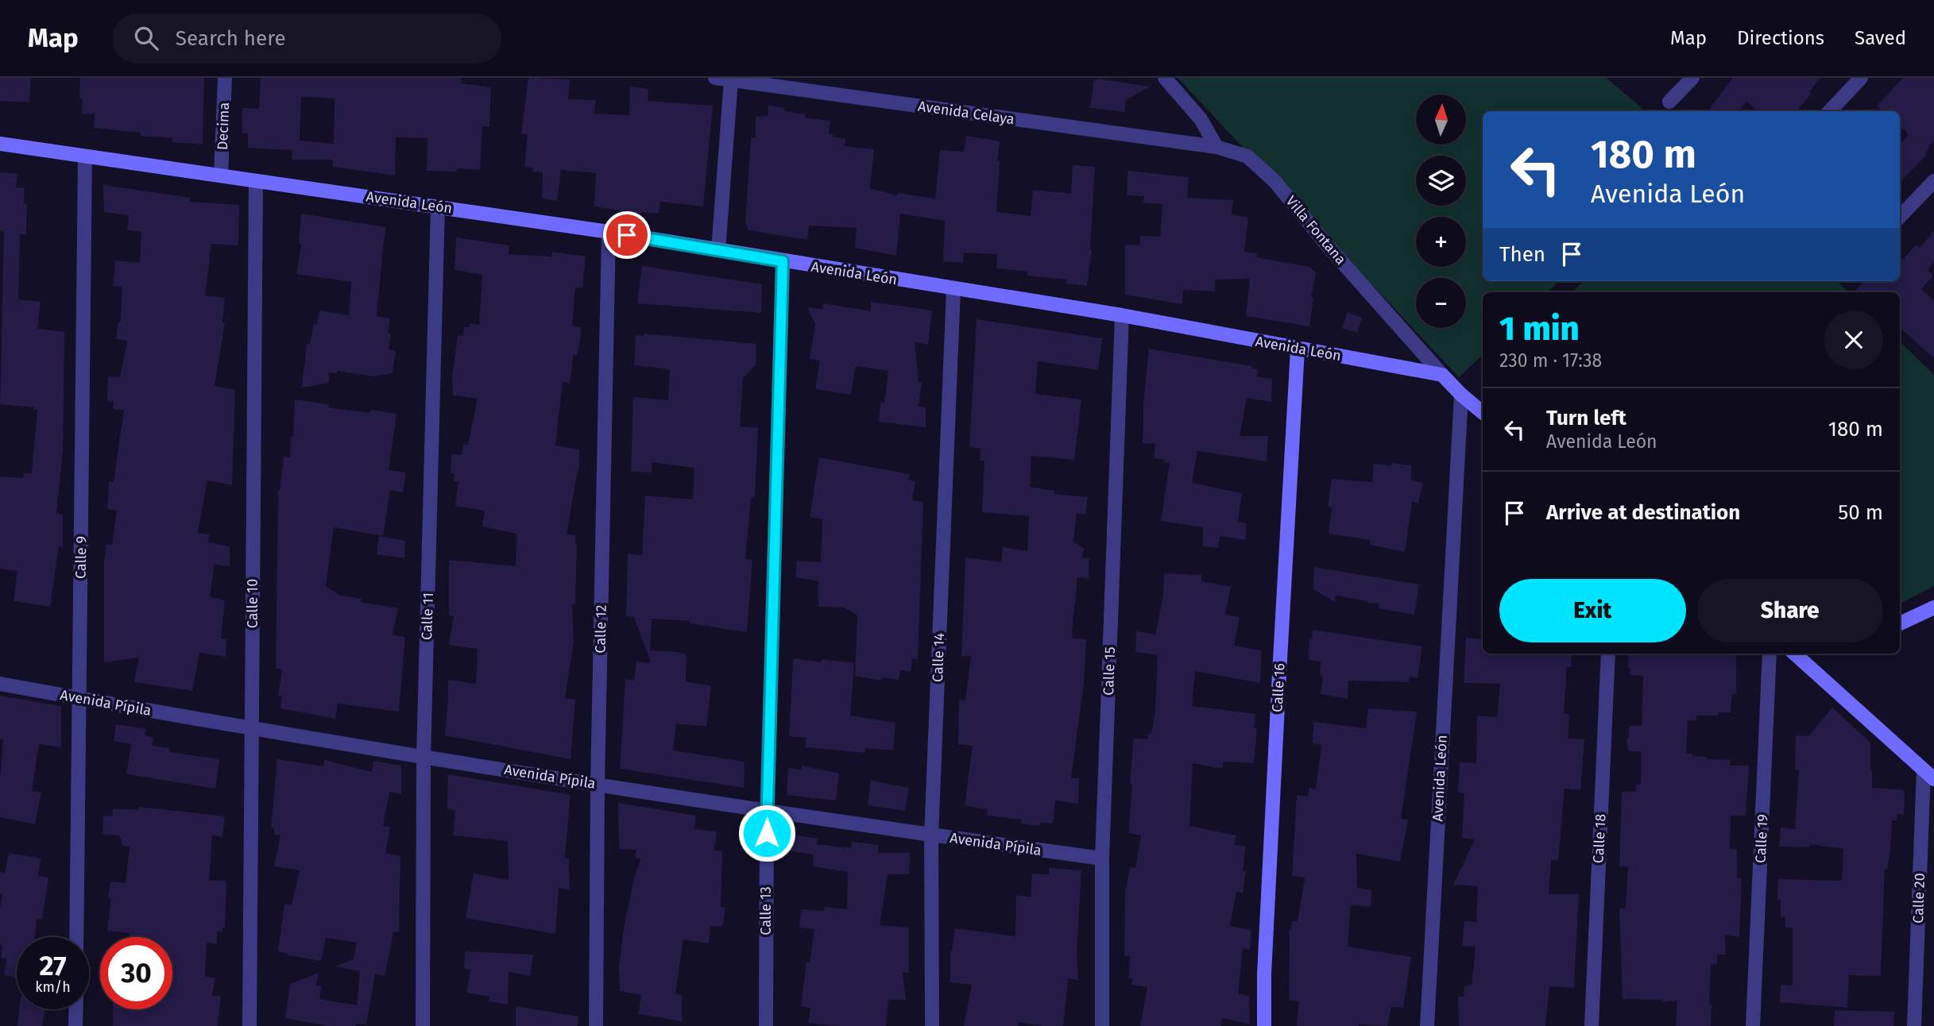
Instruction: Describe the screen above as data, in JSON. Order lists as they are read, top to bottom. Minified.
{"streets":{"street":["Avenida Celaya","Decima","Avenida León","Villa Fontana","Calle 9","Calle 10","Calle 11","Calle 12","Calle 14","Calle 15","Calle 16","Avenida Pípila","Calle 18","Calle 19","Calle 20","Calle 13"]},"crossings":[["Avenida Celaya","Villa Fontana"],["Decima","Avenida León"],["Avenida León","Villa Fontana"],["Avenida León","Calle 9"],["Avenida León","Calle 10"],["Avenida León","Calle 11"],["Avenida León","Calle 12"],["Avenida León","Calle 14"],["Avenida León","Calle 15"],["Avenida León","Calle 16"],["Avenida León","Calle 13"],["Calle 9","Avenida Pípila"],["Calle 10","Avenida Pípila"],["Calle 11","Avenida Pípila"],["Calle 12","Avenida Pípila"],["Calle 14","Avenida Pípila"],["Calle 15","Avenida Pípila"],["Avenida Pípila","Calle 13"]],"north":"top","page":{"header":"Map","search":"Search here","nav":["Map","Directions","Saved"],"map_buttons":["+","−"],"turn":["180 m","Avenida León"],"then":"Then","heading":["1 min","230 m · 17:38"],"list":[{"name":"Turn left","note":"Avenida León","value":"180 m"},{"name":"Arrive at destination","value":"50 m"}],"buttons":["Exit","Share"],"speed":"27 km/h","limit":"30"}}
